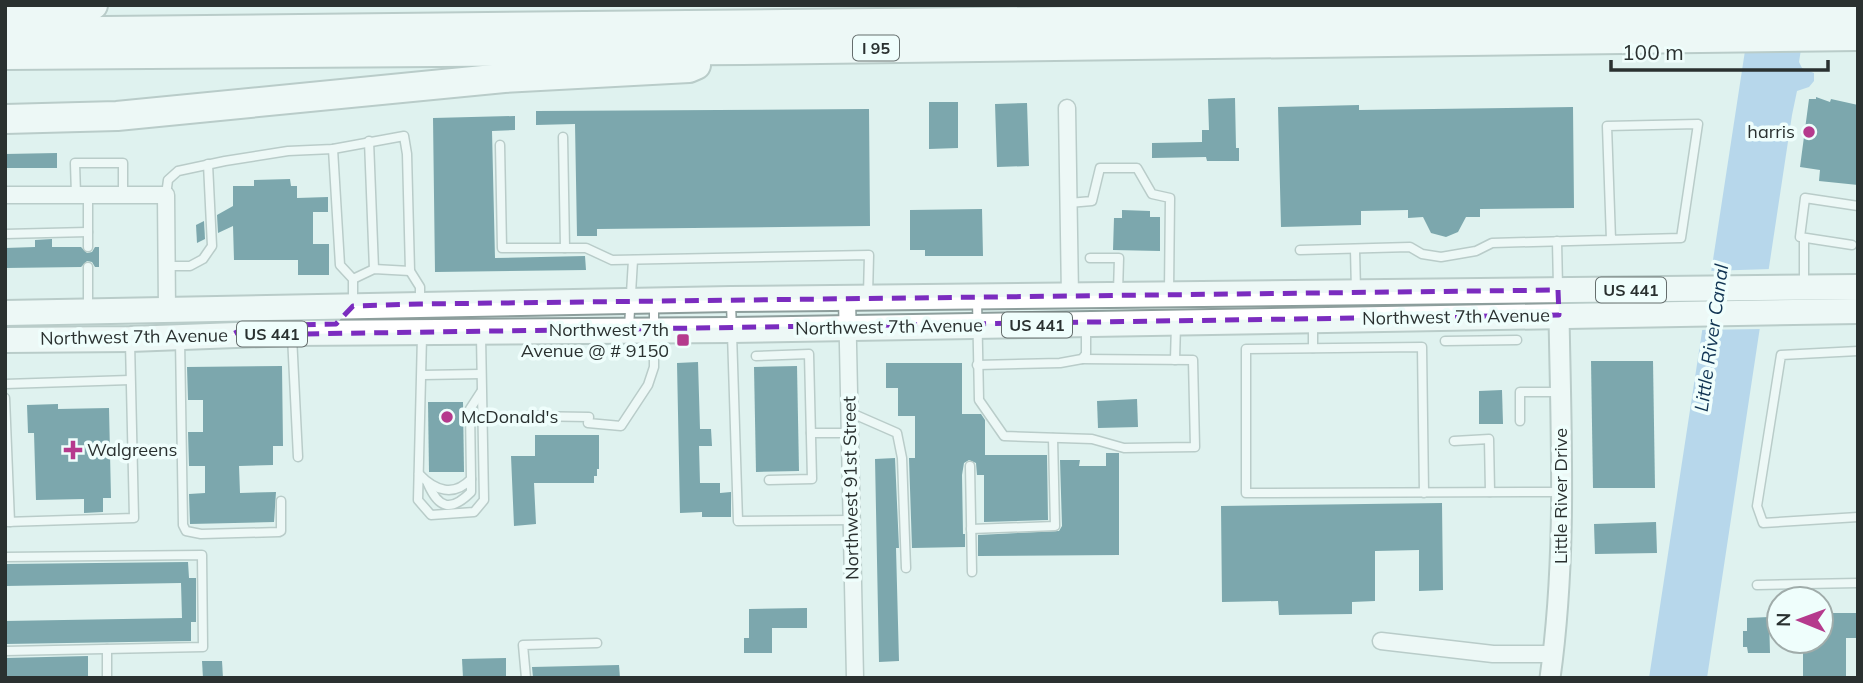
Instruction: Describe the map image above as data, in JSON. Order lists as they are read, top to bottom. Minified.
{"streets":{"highway":["I 95"],"main road":["US 441","Northwest 7th Avenue"],"street":["Northwest 91st Street","Little River Drive"]},"crossings":[["Northwest 7th Avenue","Northwest 91st Street"],["Northwest 7th Avenue","Little River Drive"]],"water":["Little River Canal"],"places":{"other":["harris","McDonald's"],"transit":["Northwest 7th Avenue @ # 9150"],"health":["Walgreens"]},"scale_bar":"100 m","north":"left"}
